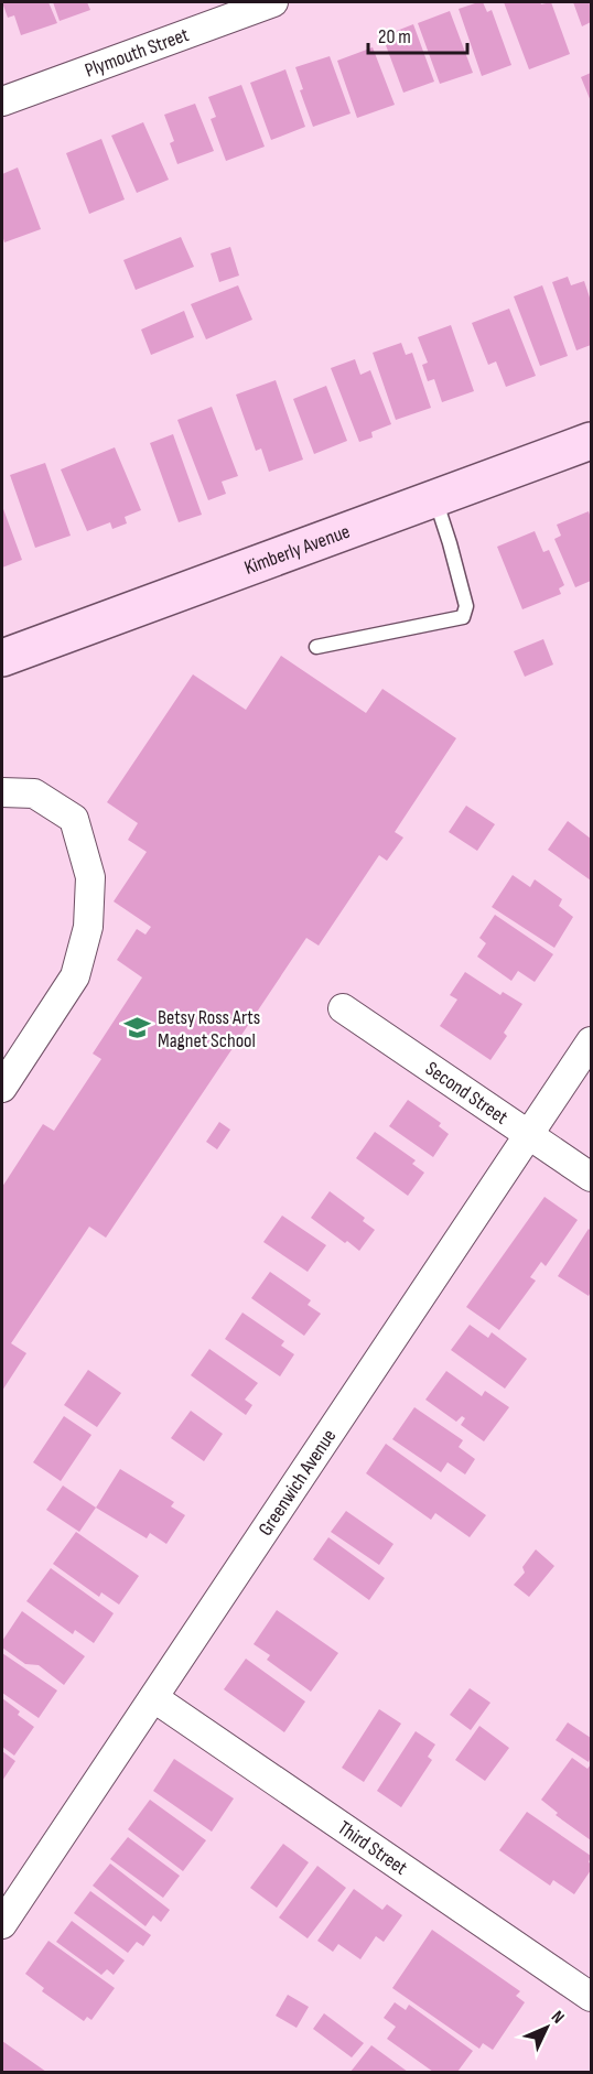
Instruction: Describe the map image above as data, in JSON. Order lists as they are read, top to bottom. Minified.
{"streets":{"main road":["Kimberly Avenue"],"street":["Plymouth Street","Second Street","Greenwich Avenue","Third Street"]},"crossings":[["Second Street","Greenwich Avenue"],["Greenwich Avenue","Third Street"]],"places":{"school or university":["Betsy Ross Arts Magnet School"]},"scale_bar":"20 m","north":"top right"}
